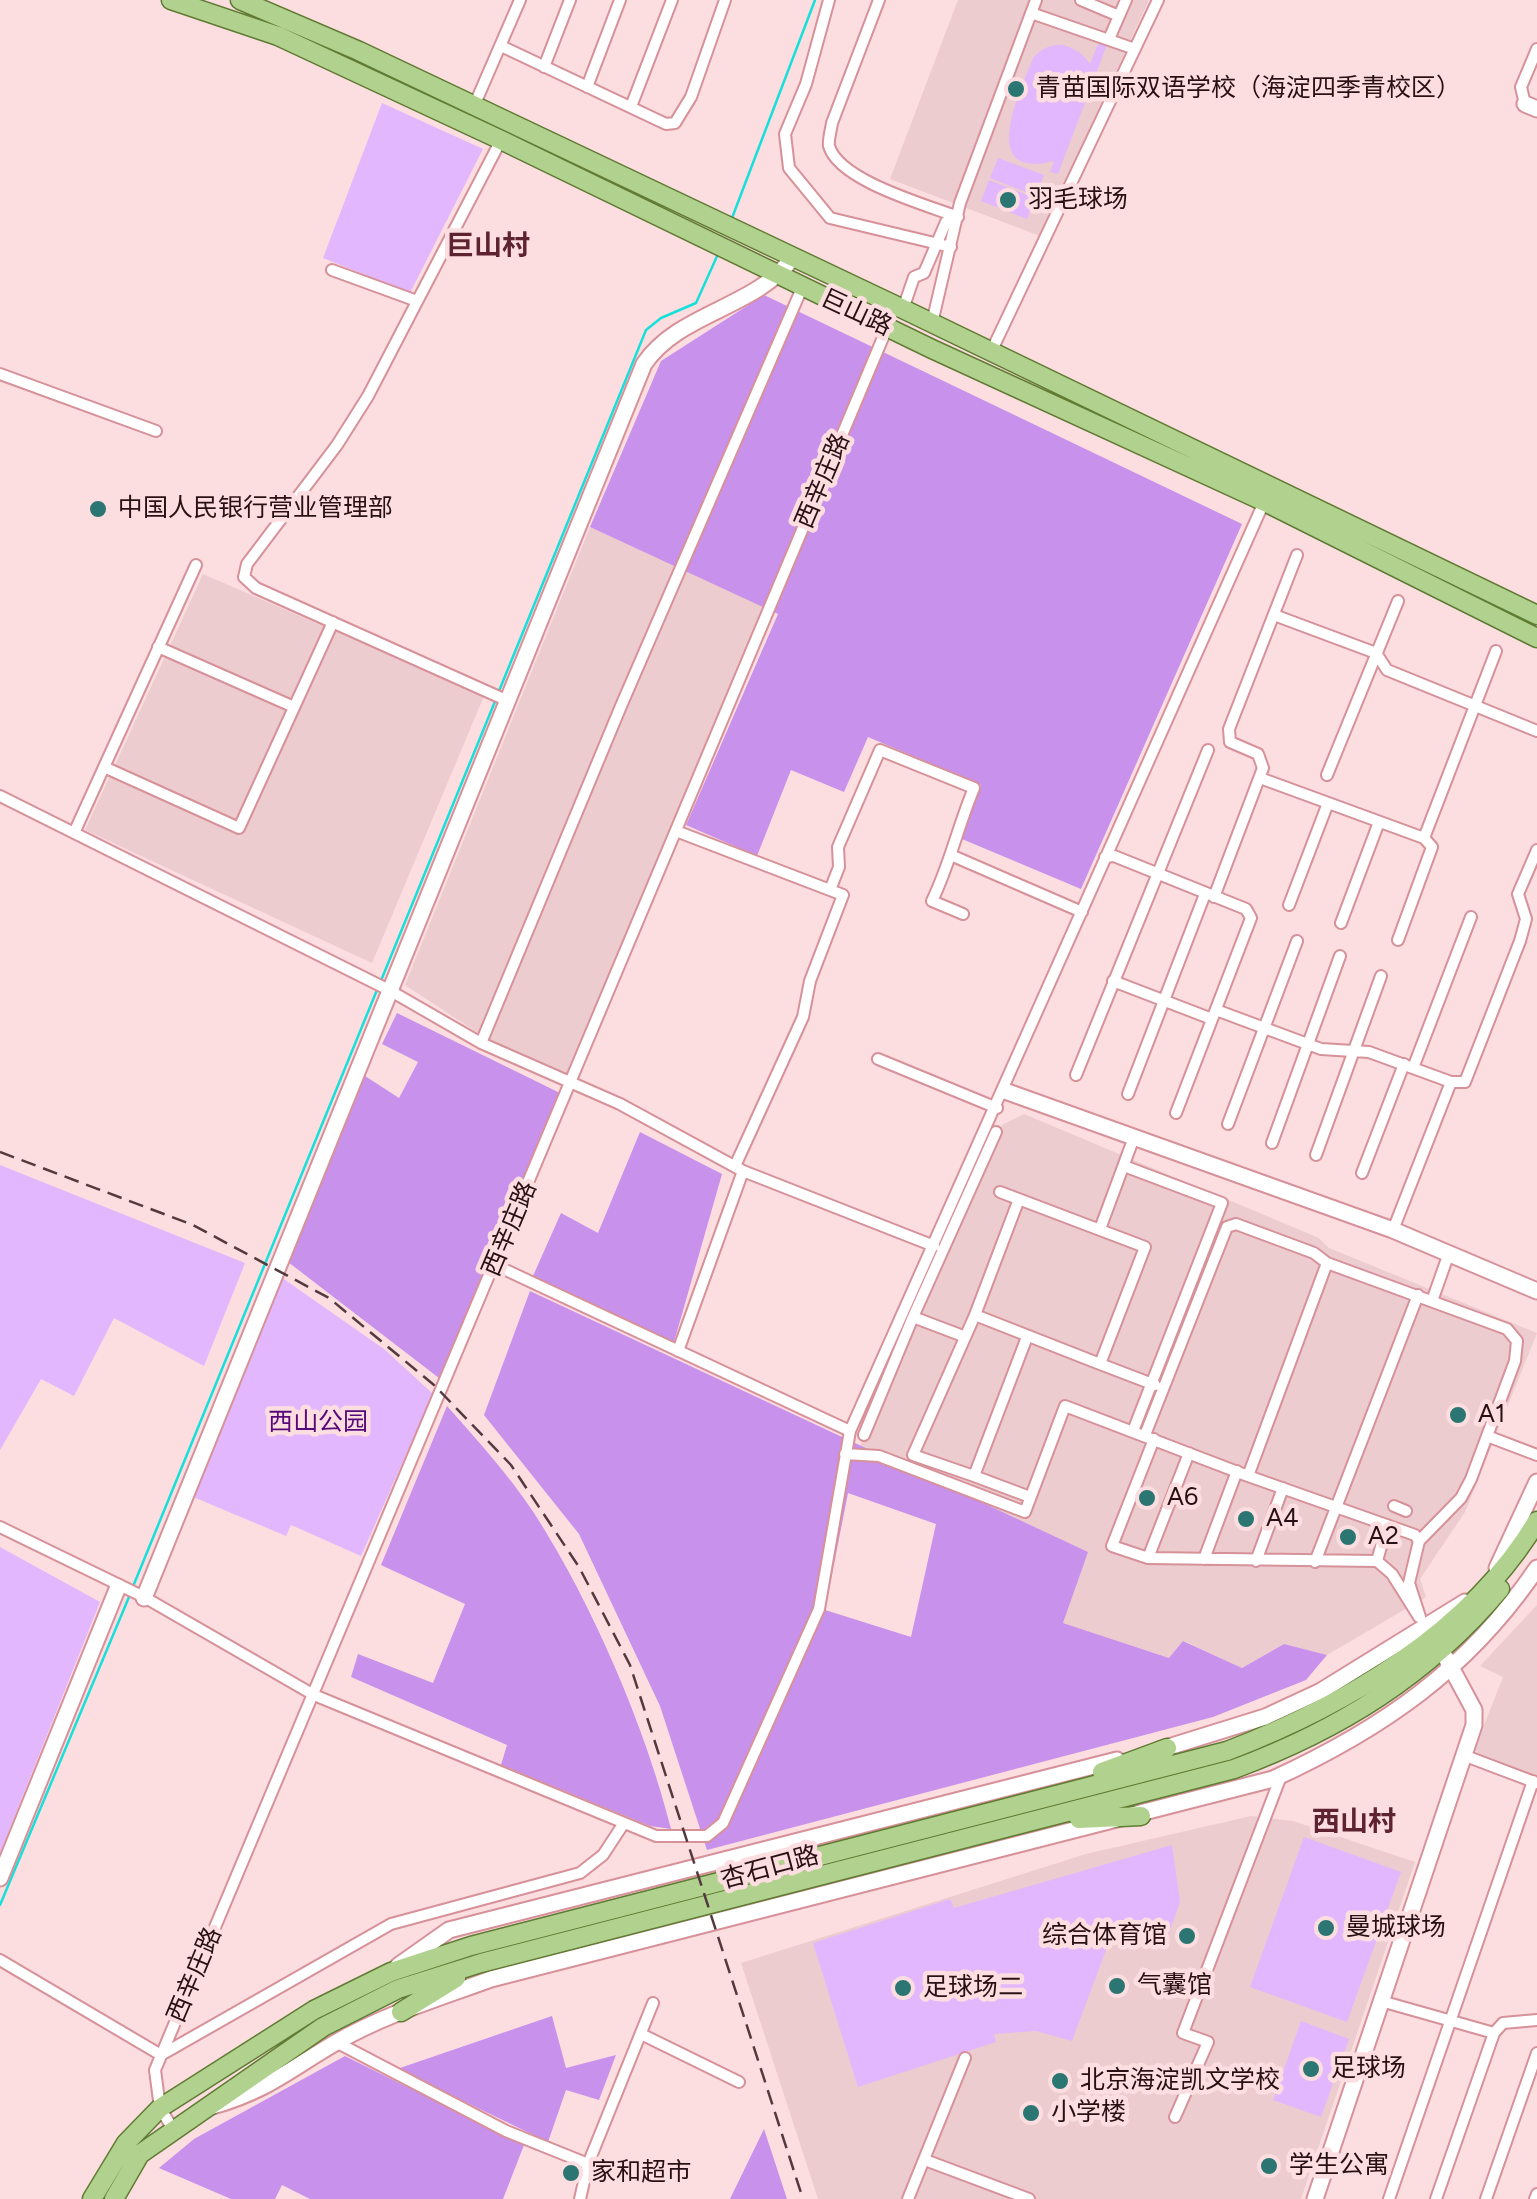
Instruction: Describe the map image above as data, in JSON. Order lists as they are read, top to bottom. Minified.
{"streets":{"main road":["巨山路","杏石口路"],"street":["西辛庄路"]},"crossings":[["巨山路","西辛庄路"],["西辛庄路","杏石口路"]],"districts":["巨山村","西山村"],"parks":["西山公园"],"places":["青苗国际双语学校（海淀四季青校区）","羽毛球场","中国人民银行营业管理部","A1","A6","A4","A2","曼城球场","综合体育馆","气囊馆","足球场二","足球场","北京海淀凯文学校","小学楼","学生公寓","家和超市"]}
